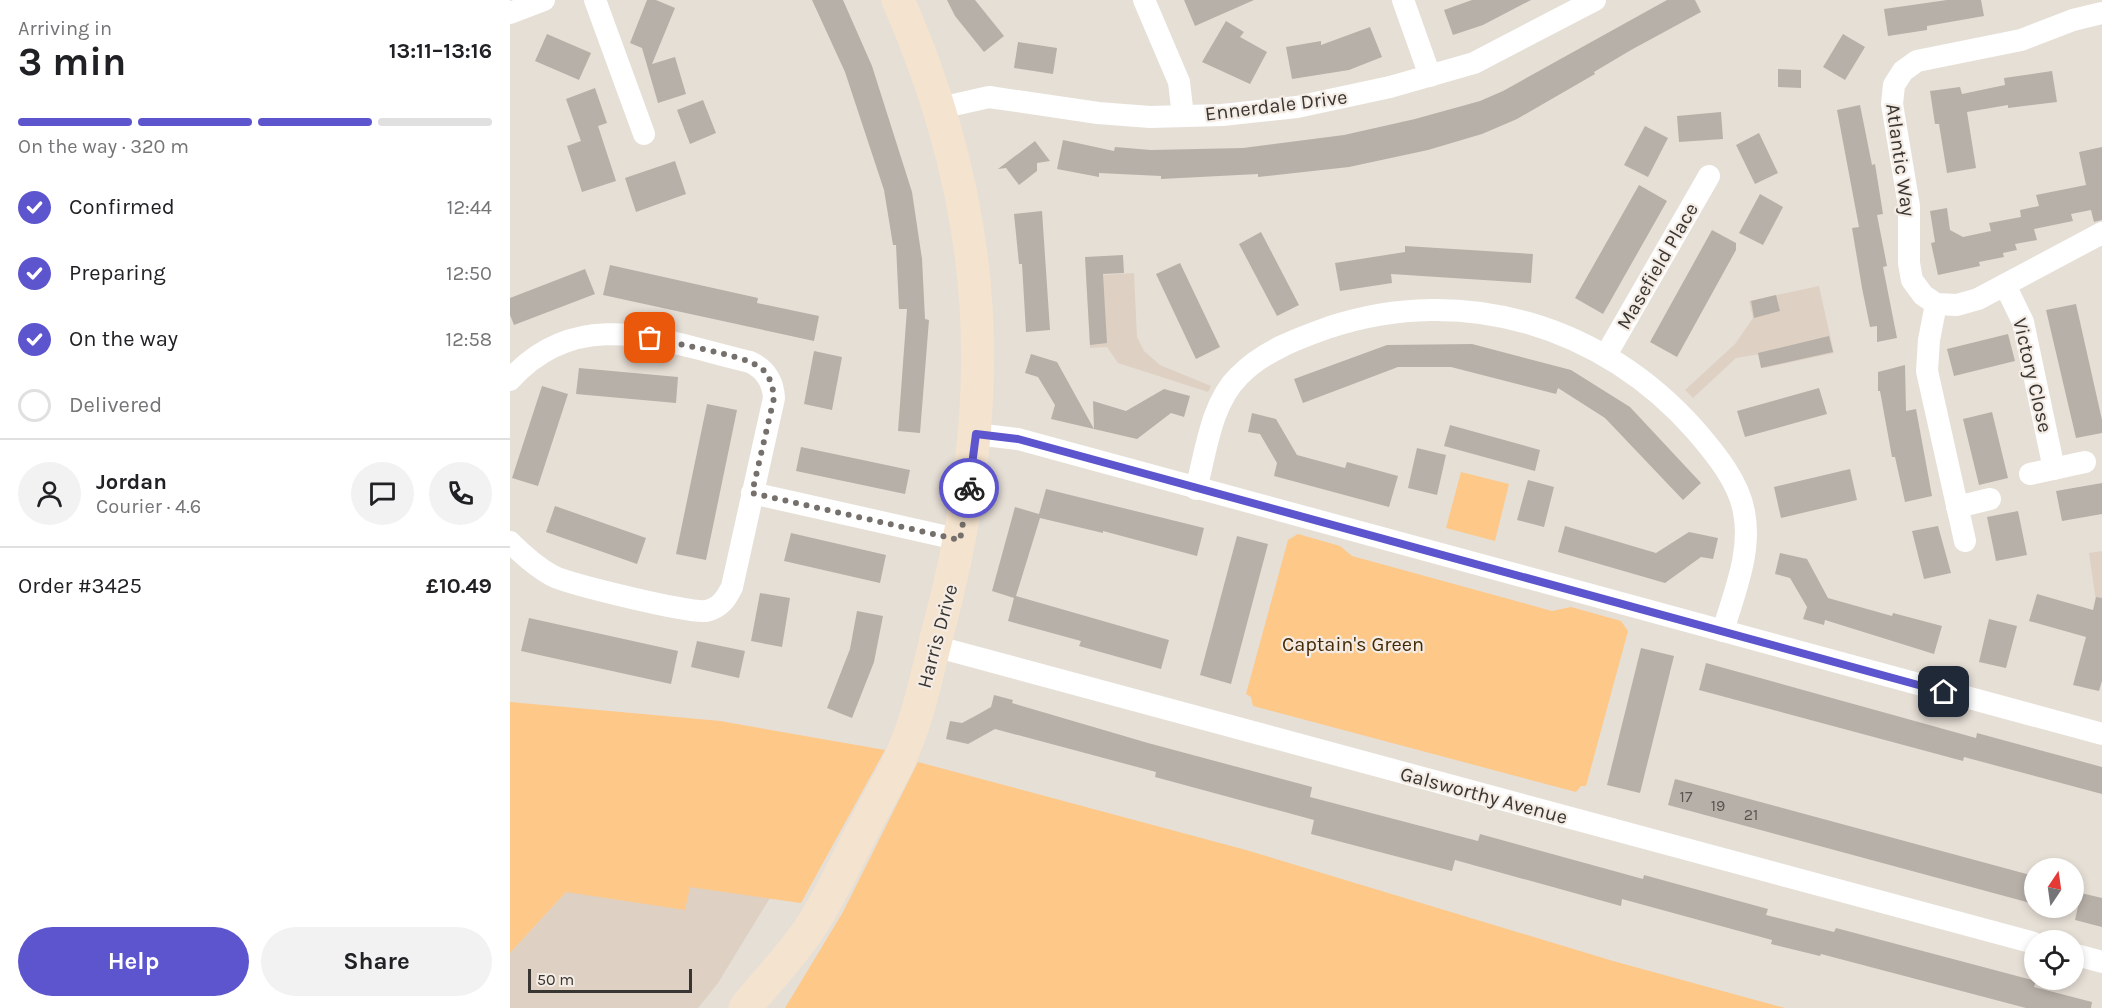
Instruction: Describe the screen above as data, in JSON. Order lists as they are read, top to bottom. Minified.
{"streets":{"street":["Ennerdale Drive","Atlantic Way","Masefield Place","Victory Close","Harris Drive","Galsworthy Avenue"]},"crossings":[["Ennerdale Drive","Harris Drive"],["Harris Drive","Galsworthy Avenue"]],"parks":["Captain's Green"],"house_numbers":["17","19","21"],"scale_bar":"50 m","north":"top","page":{"heading":["3 min","Arriving in","13:11–13:16"],"panel":["Jordan","Courier · 4.6","Order #3425","£10.49"],"bar":"On the way · 320 m","list":[["Confirmed","12:44"],["Preparing","12:50"],["On the way","12:58"],"Delivered"],"buttons":["Help","Share"],"scale":"50 m"}}
